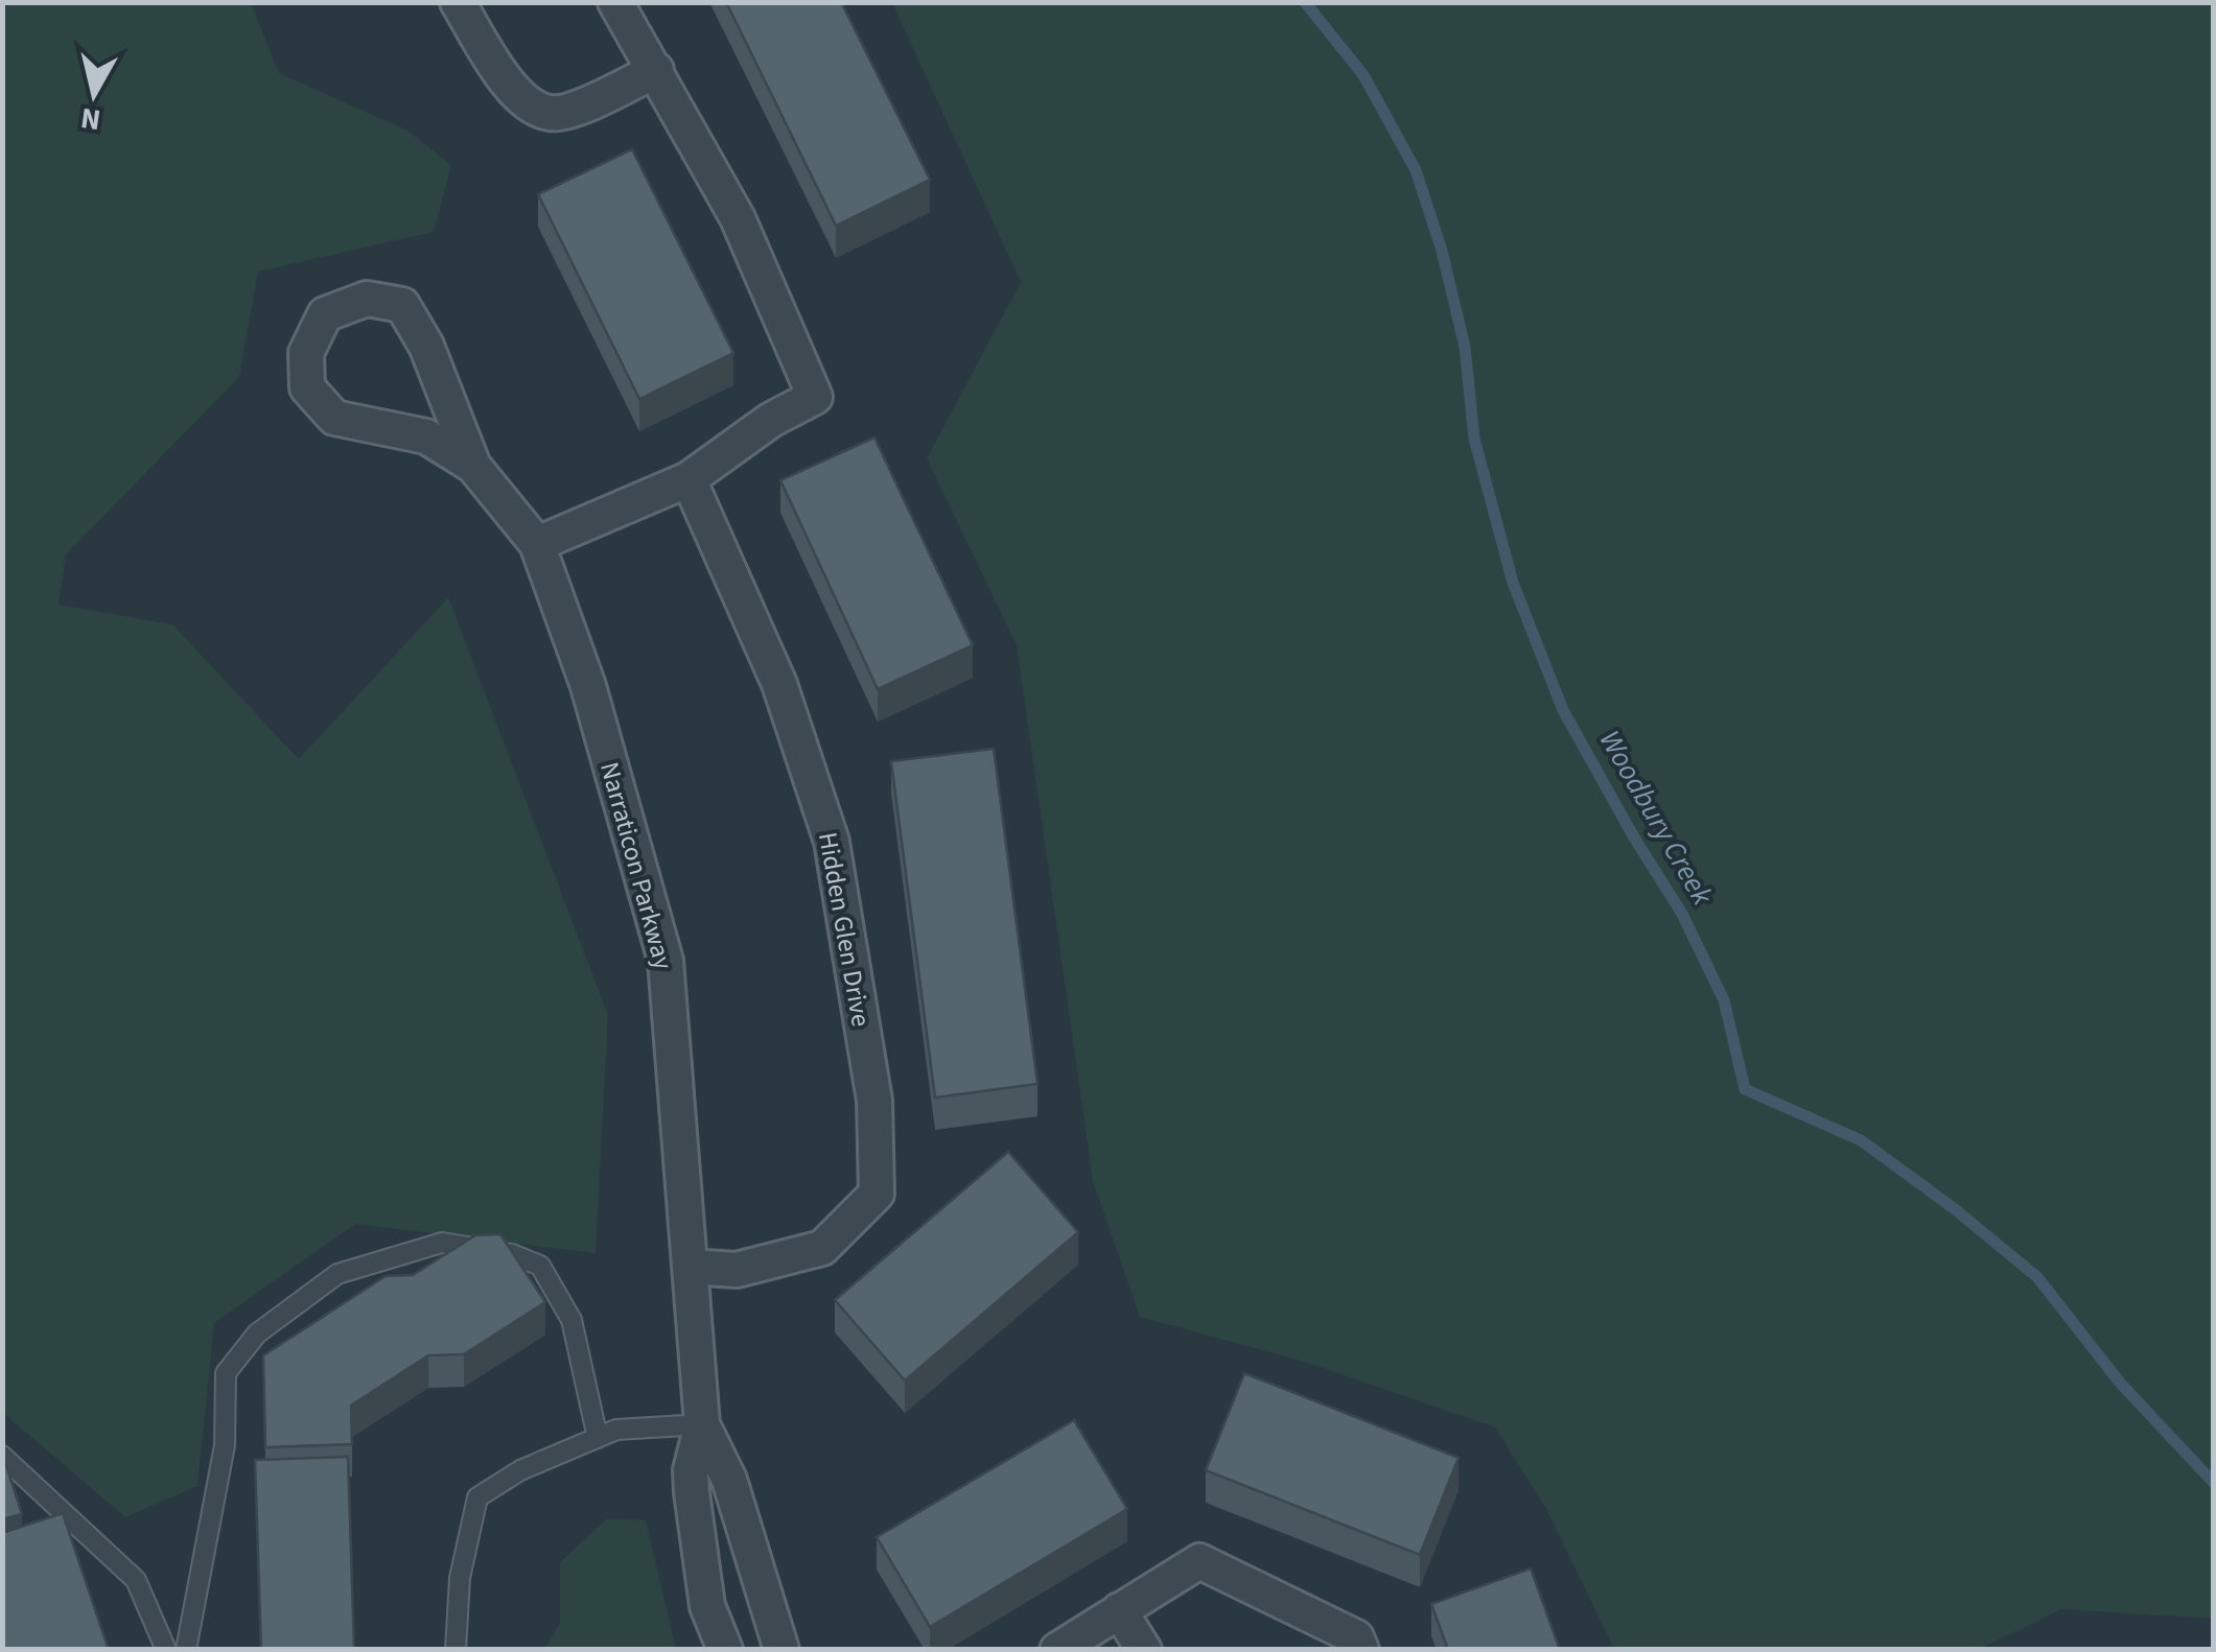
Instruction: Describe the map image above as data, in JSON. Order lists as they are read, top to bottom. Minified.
{"streets":{"street":["Narraticon Parkway","Hidden Glen Drive"]},"crossings":[["Narraticon Parkway","Hidden Glen Drive"]],"water":["Woodbury Creek"],"north":"bottom"}
